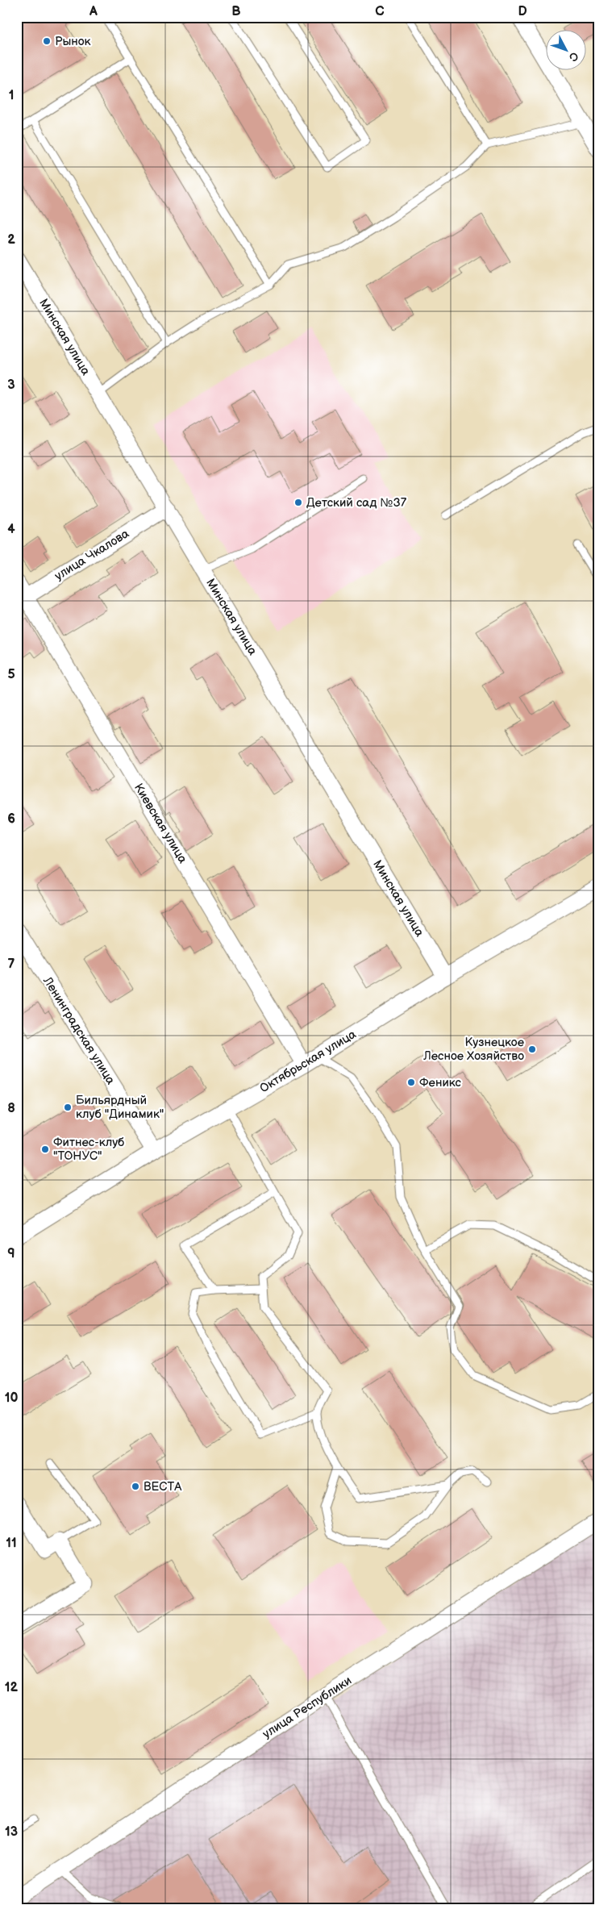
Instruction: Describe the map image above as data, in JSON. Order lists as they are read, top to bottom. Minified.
{"streets":{"street":["Минская улица","улица Чкалова","Киевская улица","Ленинградская улица","Октябрьская улица","улица Республики"]},"crossings":[["Минская улица","улица Чкалова"],["Минская улица","Октябрьская улица"],["улица Чкалова","Киевская улица"],["Киевская улица","Октябрьская улица"],["Ленинградская улица","Октябрьская улица"]],"places":["Рынок","Детский сад №37","Кузнецкое Лесное Хозяйство","Феникс","Бильярдный клуб \"Динамик\"","Фитнес-клуб \"ТОНУС\"","ВЕСТА"],"north":"bottom right","grid":{"columns":["A","B","C","D"],"rows":["1","2","3","4","5","6","7","8","9","10","11","12","13"]}}
